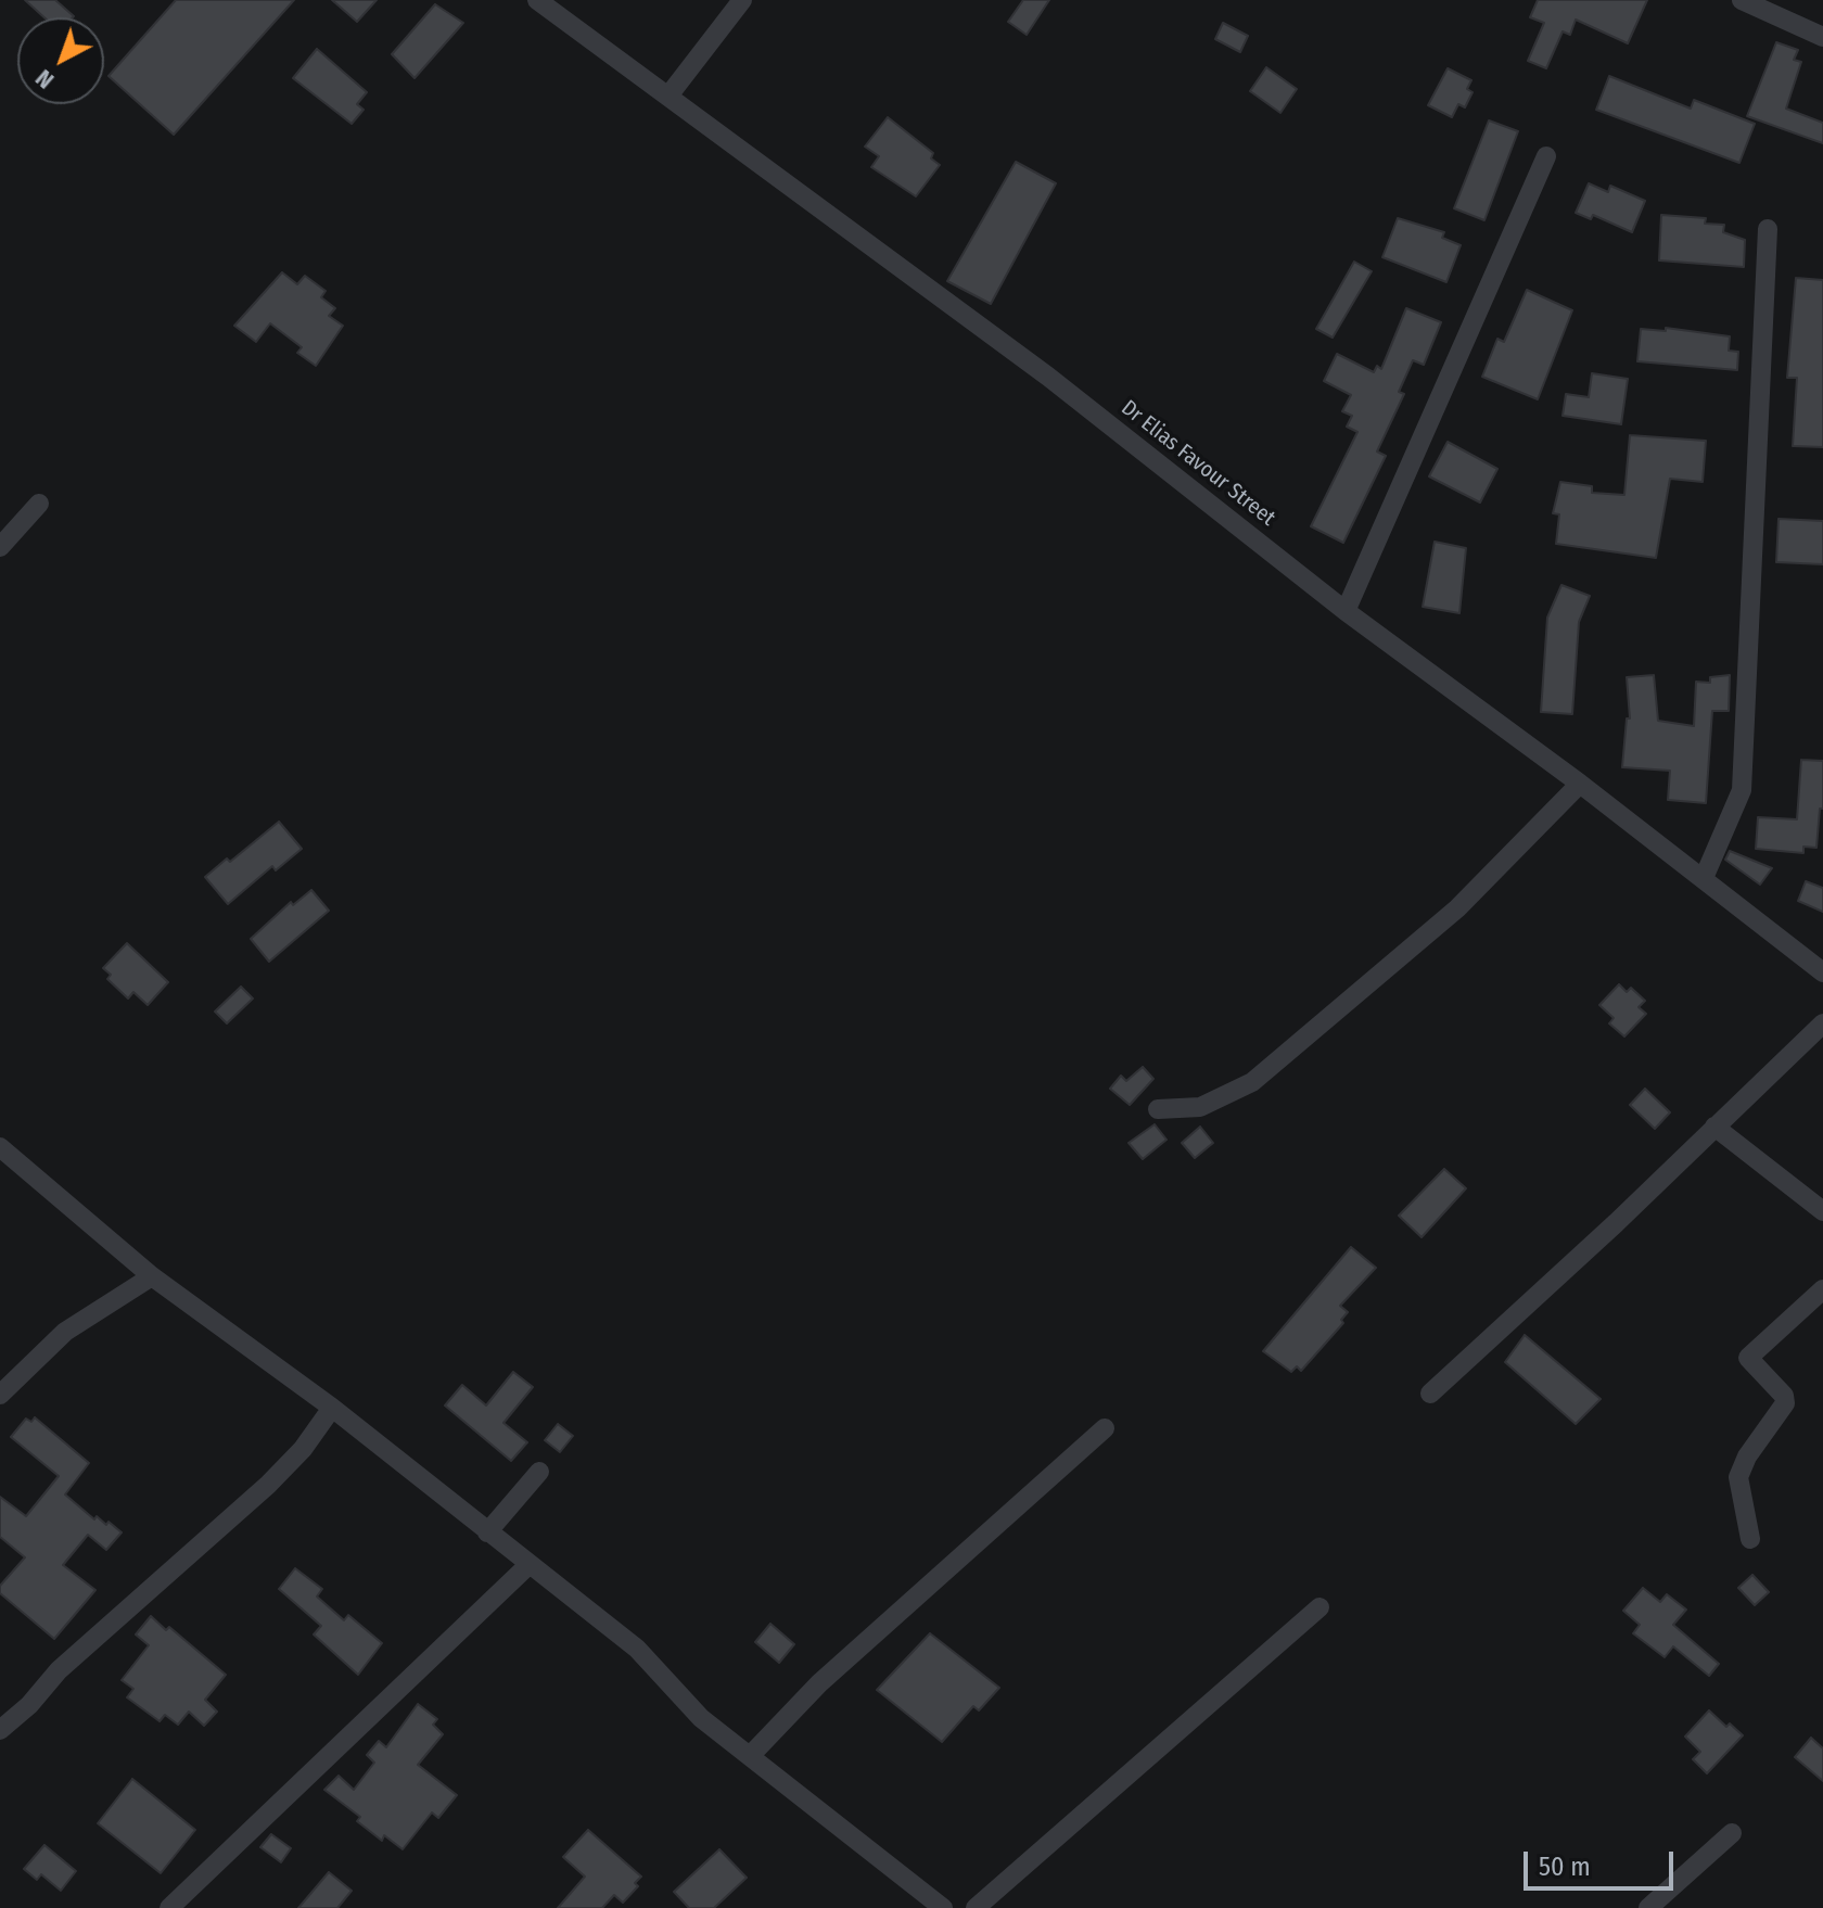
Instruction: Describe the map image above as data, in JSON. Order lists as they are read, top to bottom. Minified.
{"streets":{"street":["Dr Elias Favour Street"]},"scale_bar":"50 m","north":"bottom left"}
